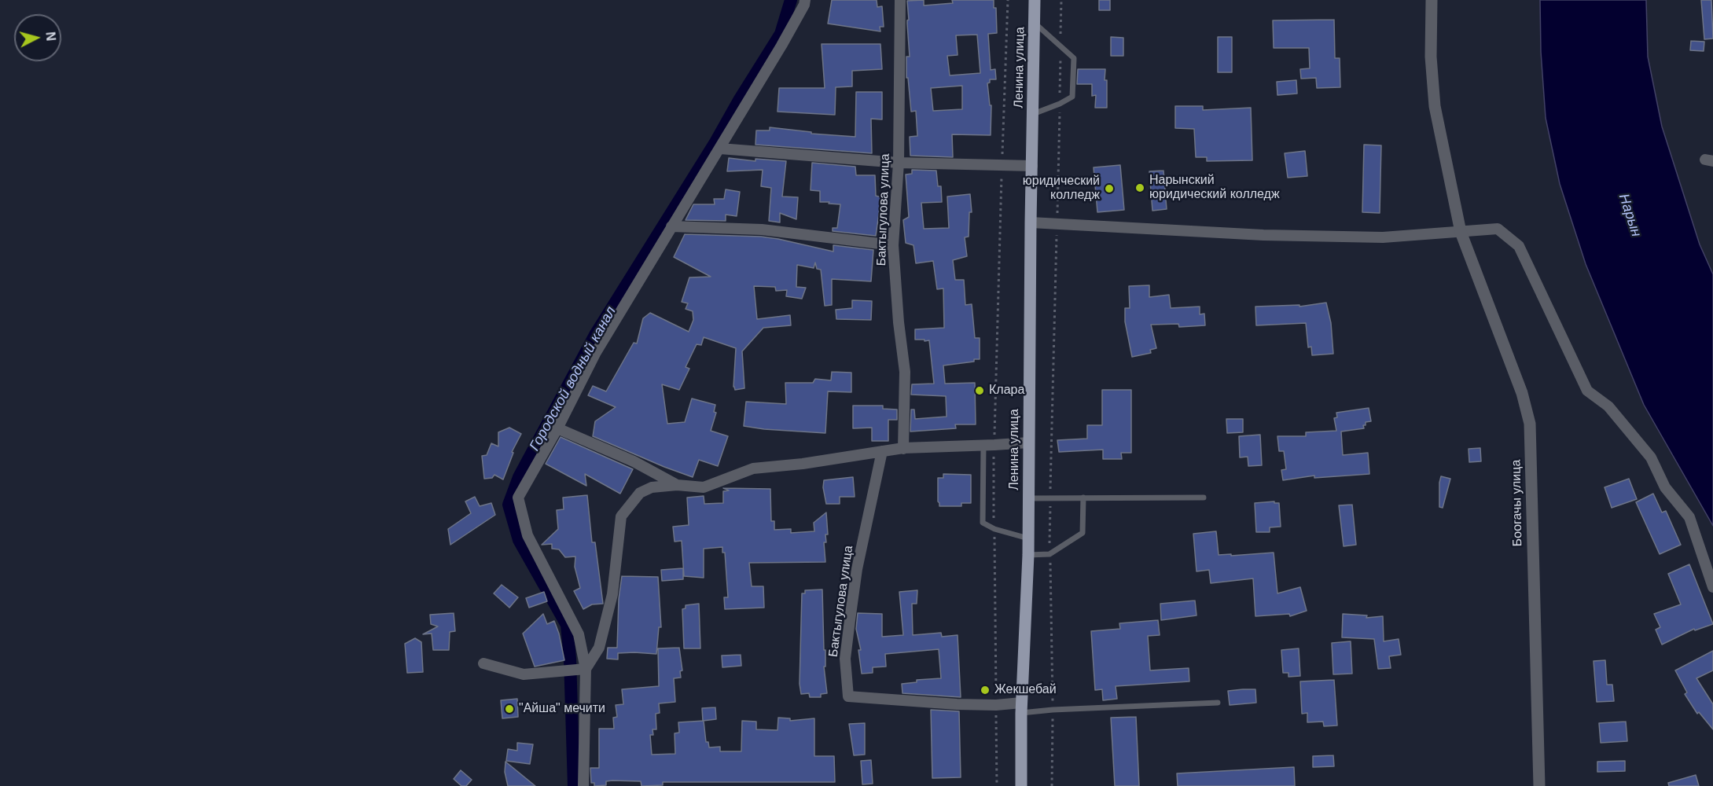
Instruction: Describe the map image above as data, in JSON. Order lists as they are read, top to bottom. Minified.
{"streets":{"main road":["Ленина улица"],"street":["Бактыгулова улица","Боогачы улица"]},"crossings":[["Ленина улица","Бактыгулова улица"]],"water":["Нарын","Городской водный канал"],"places":["Нарынский юридический колледж","юридический колледж","Клара","Жекшебай","\"Айша\" мечити"],"north":"right"}
